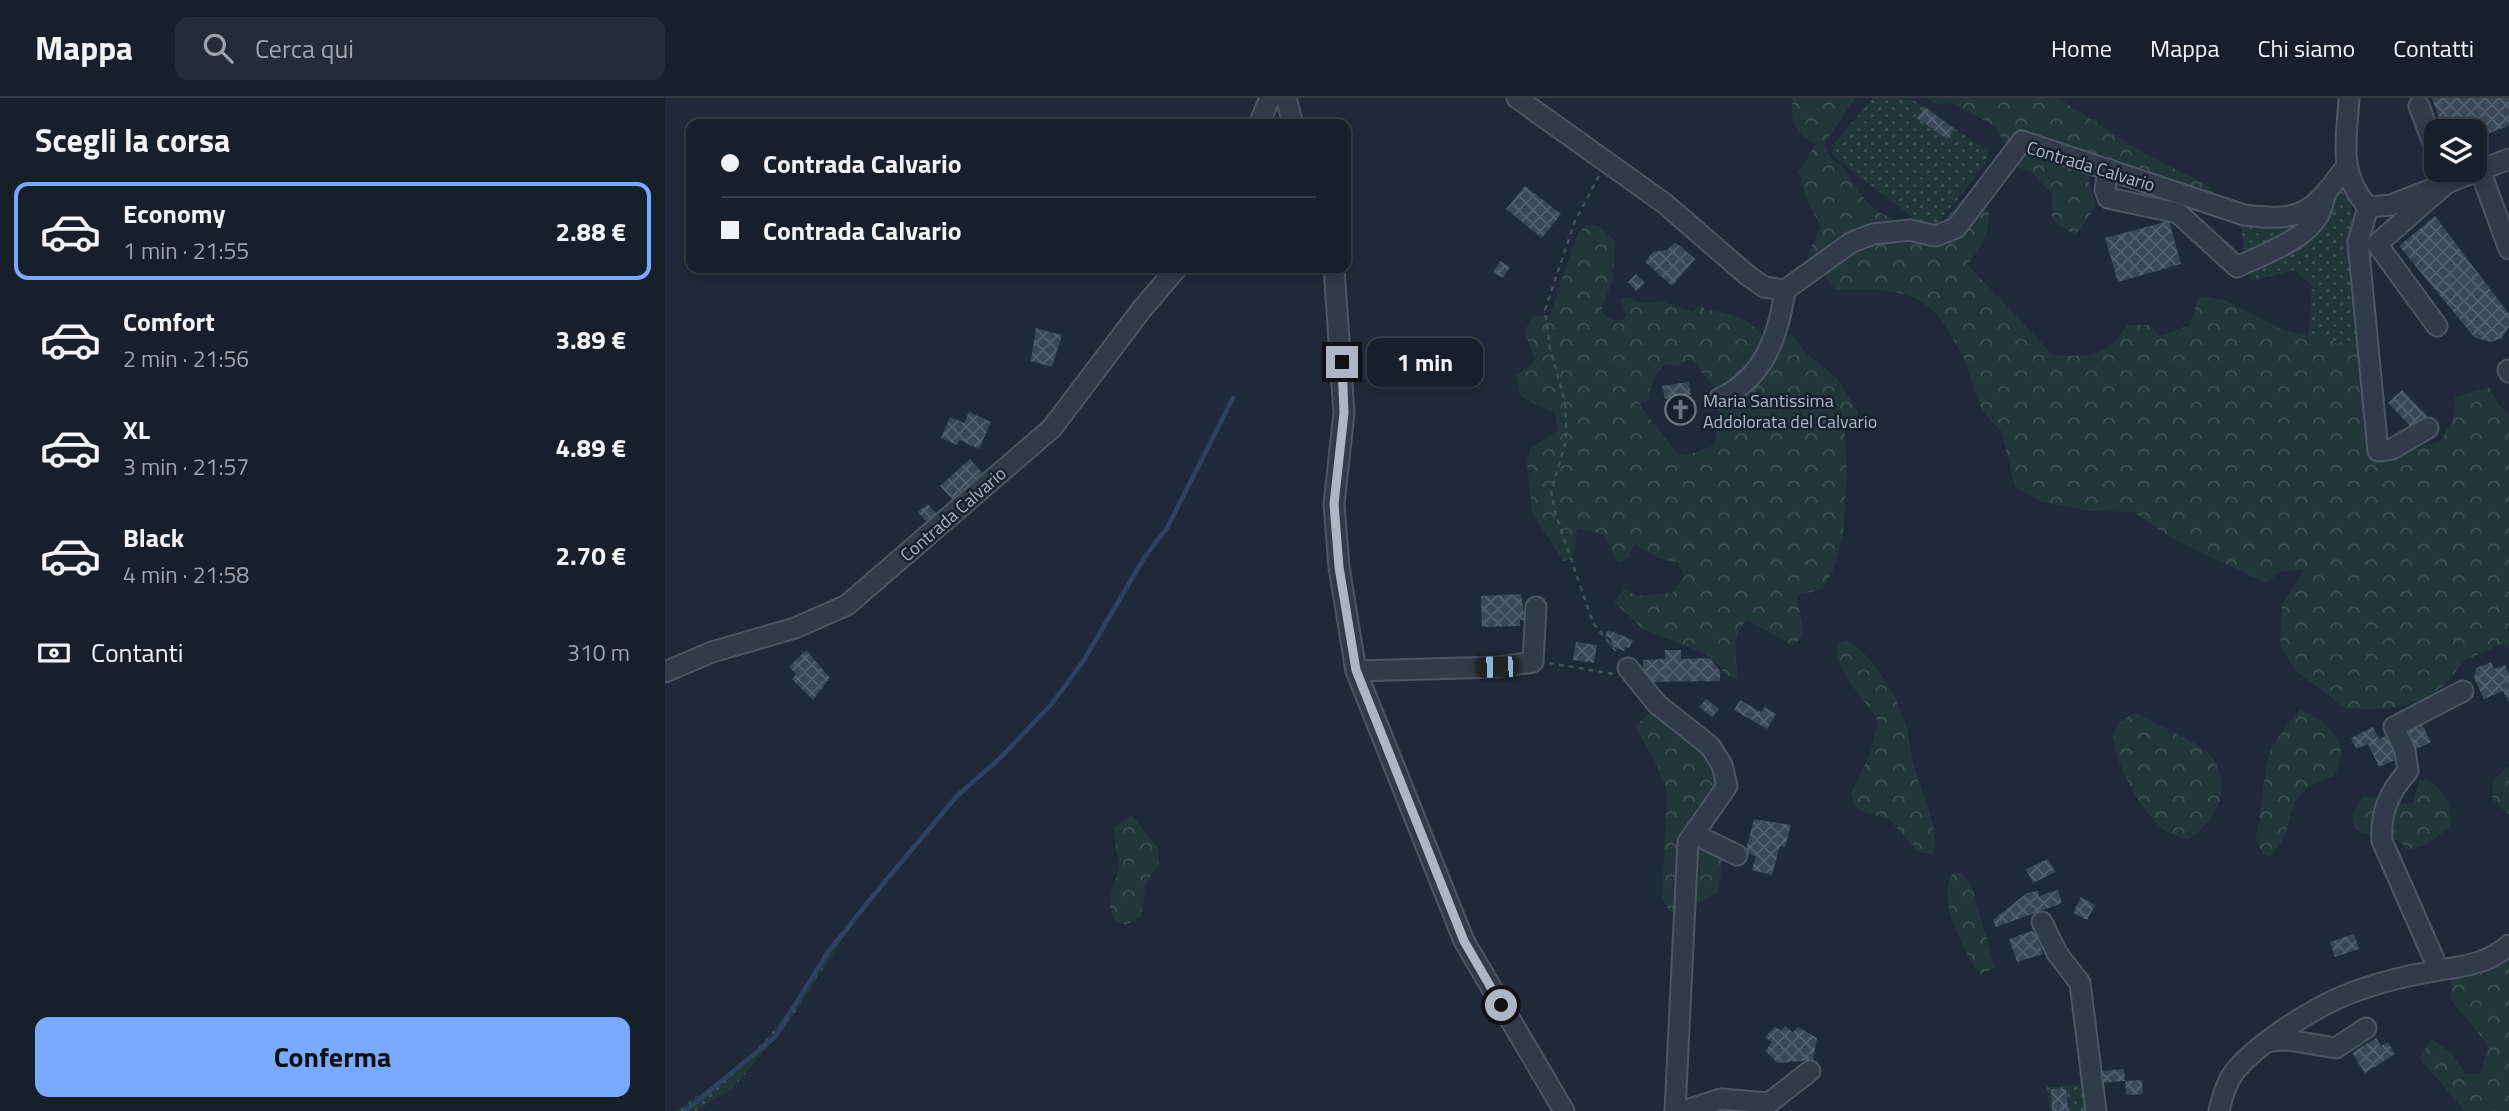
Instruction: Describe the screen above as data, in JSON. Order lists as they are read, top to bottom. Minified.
{"streets":{"street":["Contrada Calvario"]},"places":{"church":["Maria Santissima Addolorata del Calvario"]},"page":{"header":"Mappa","search":"Cerca qui","nav":["Home","Mappa","Chi siamo","Contatti"],"heading":"Scegli la corsa","banner":["Contrada Calvario","Contrada Calvario"],"list":[{"name":"Economy","note":"1 min · 21:55","value":"2.88 €"},{"name":"Comfort","note":"2 min · 21:56","value":"3.89 €"},{"name":"XL","note":"3 min · 21:57","value":"4.89 €"},{"name":"Black","note":"4 min · 21:58","value":"2.70 €"}],"bubble":"1 min","pay":["Contanti","310 m"],"buttons":"Conferma"}}
